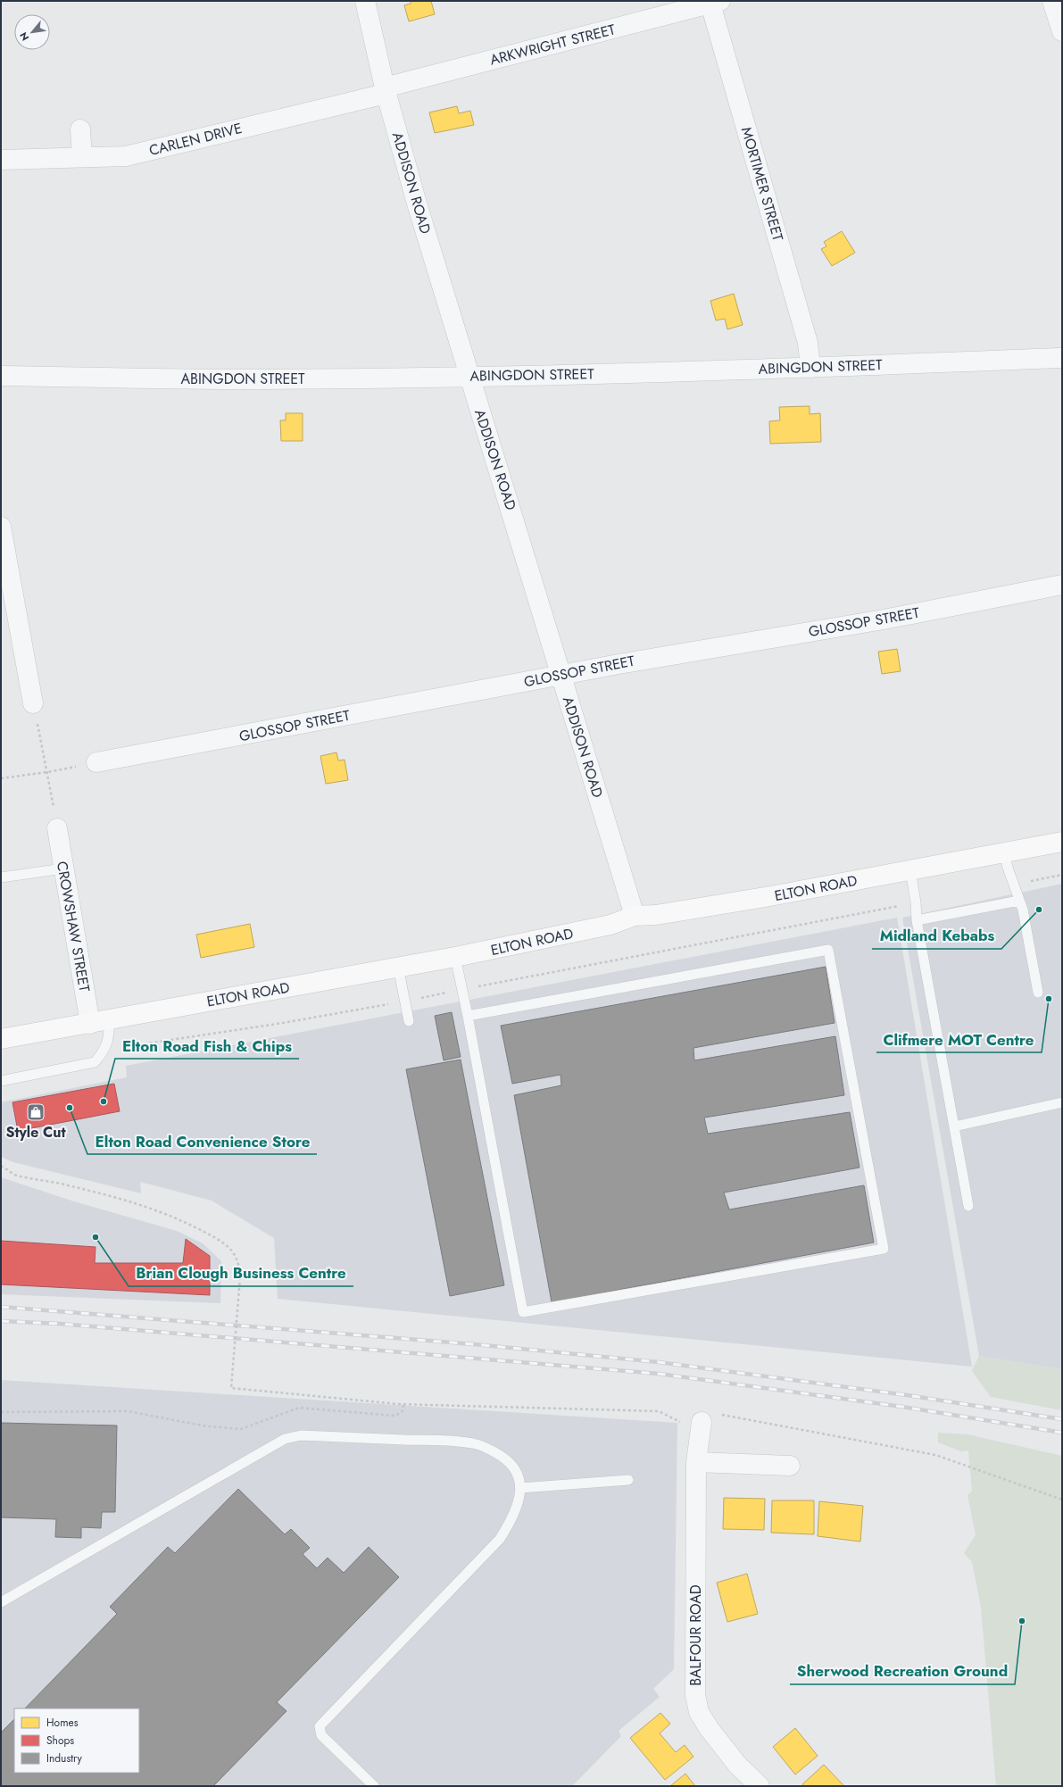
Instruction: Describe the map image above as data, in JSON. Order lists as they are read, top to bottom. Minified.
{"streets":{"street":["ARKWRIGHT STREET","CARLEN DRIVE","ADDISON ROAD","MORTIMER STREET","ABINGDON STREET","GLOSSOP STREET","ELTON ROAD","CROWSHAW STREET","BALFOUR ROAD"]},"crossings":[["ARKWRIGHT STREET","CARLEN DRIVE"],["ARKWRIGHT STREET","ADDISON ROAD"],["ARKWRIGHT STREET","MORTIMER STREET"],["CARLEN DRIVE","ADDISON ROAD"],["ADDISON ROAD","ABINGDON STREET"],["ADDISON ROAD","GLOSSOP STREET"],["ADDISON ROAD","ELTON ROAD"],["MORTIMER STREET","ABINGDON STREET"],["ELTON ROAD","CROWSHAW STREET"]],"places":{"other":["Midland Kebabs","Clifmere MOT Centre","Elton Road Fish & Chips","Elton Road Convenience Store","Brian Clough Business Centre","Sherwood Recreation Ground"],"shop":["Style Cut"]},"legend":["Homes","Shops","Industry"],"north":"bottom left"}
